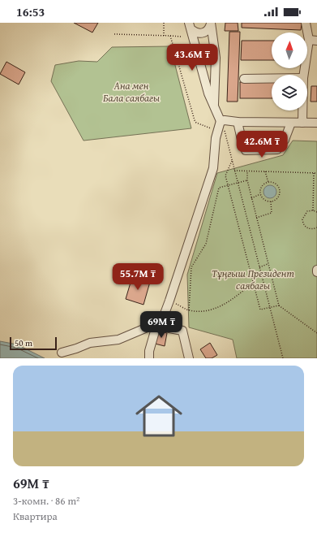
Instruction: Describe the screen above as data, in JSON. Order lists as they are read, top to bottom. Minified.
{"parks":["Ана мен Бала саябағы","Тұңғыш Президент саябағы"],"scale_bar":"50 m","north":"top","page":{"status":"16:53","price":["43.6M ₸","42.6M ₸","55.7M ₸","69M ₸"],"scale":"50 m","list":[{"name":"69M ₸","note":"3-комн. · 86 m² · Квартира"}]}}
